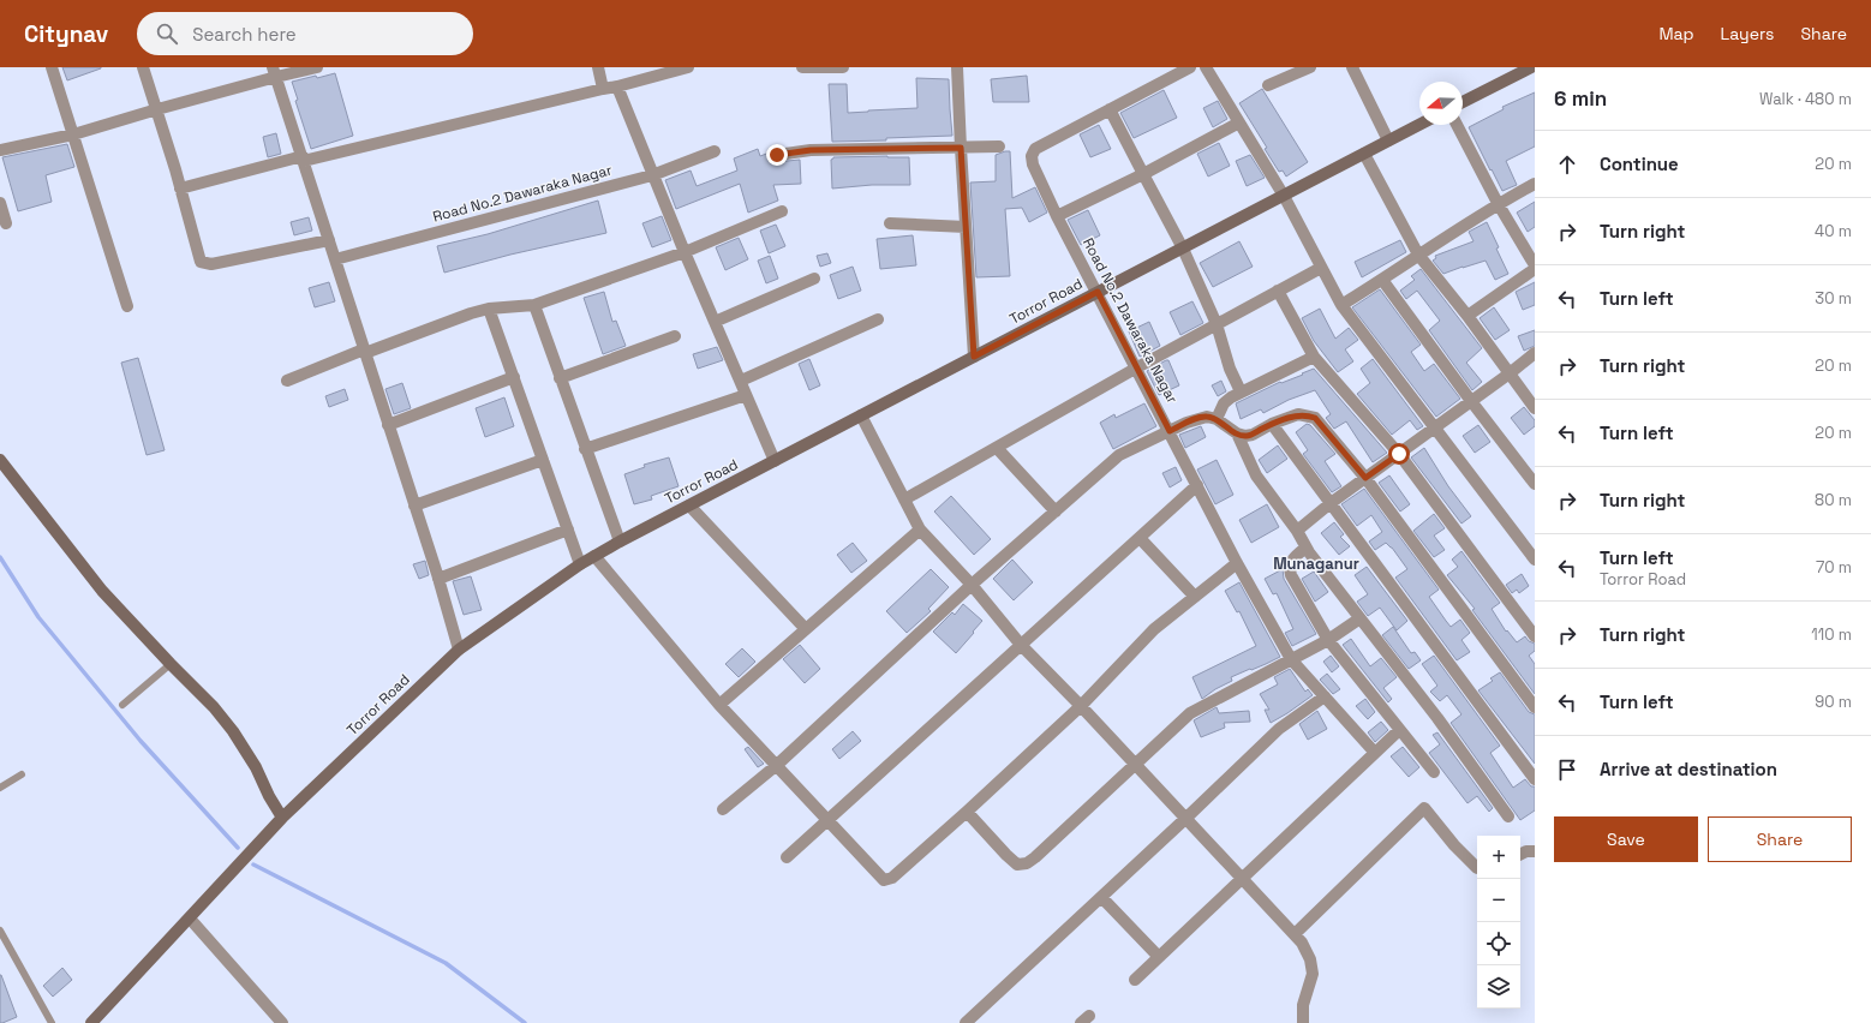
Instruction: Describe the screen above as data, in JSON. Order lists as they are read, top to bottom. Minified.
{"streets":{"street":["Road No.2 Dawaraka Nagar","Torror Road"]},"crossings":[["Road No.2 Dawaraka Nagar","Torror Road"]],"districts":["Munaganur"],"north":"left","page":{"header":"Citynav","search":"Search here","nav":["Map","Layers","Share"],"heading":["6 min","Walk · 480 m"],"list":[["Continue","20 m"],["Turn right","40 m"],["Turn left","30 m"],["Turn right","20 m"],["Turn left","20 m"],["Turn right","80 m"],["Turn left","Torror Road","70 m"],["Turn right","110 m"],["Turn left","90 m"],"Arrive at destination"],"buttons":["Save","Share"],"map_buttons":["+","−"]}}
